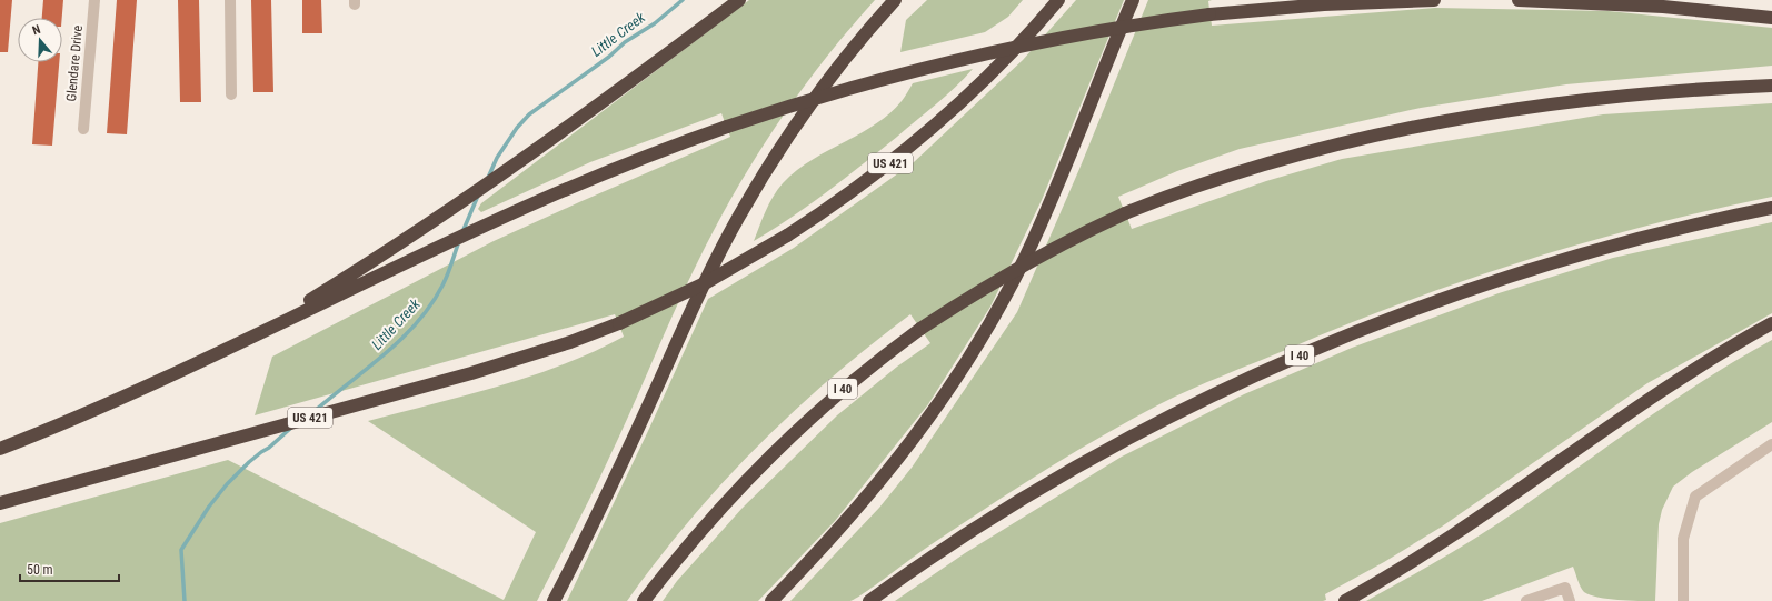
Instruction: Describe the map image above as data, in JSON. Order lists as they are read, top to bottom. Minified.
{"streets":{"highway":["US 421","I 40"],"street":["Glendare Drive"]},"water":["Little Creek"],"scale_bar":"50 m","north":"top"}
